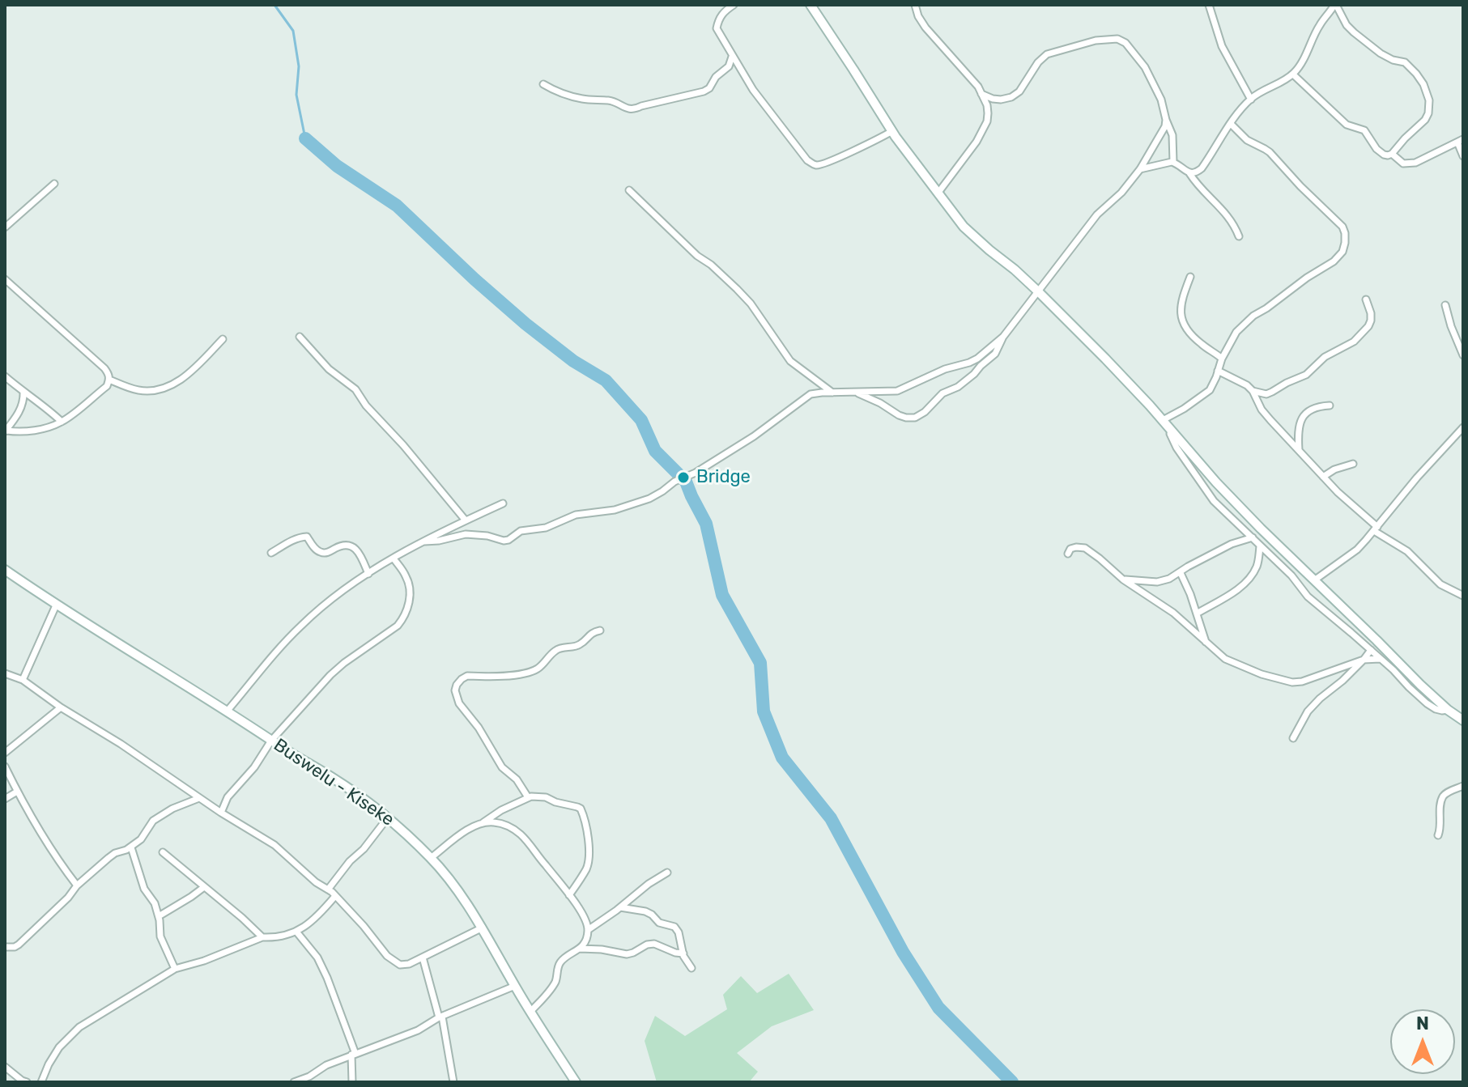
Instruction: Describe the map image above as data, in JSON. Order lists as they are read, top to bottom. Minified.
{"streets":{"street":["Buswelu - Kiseke"]},"places":["Bridge"],"north":"top"}
